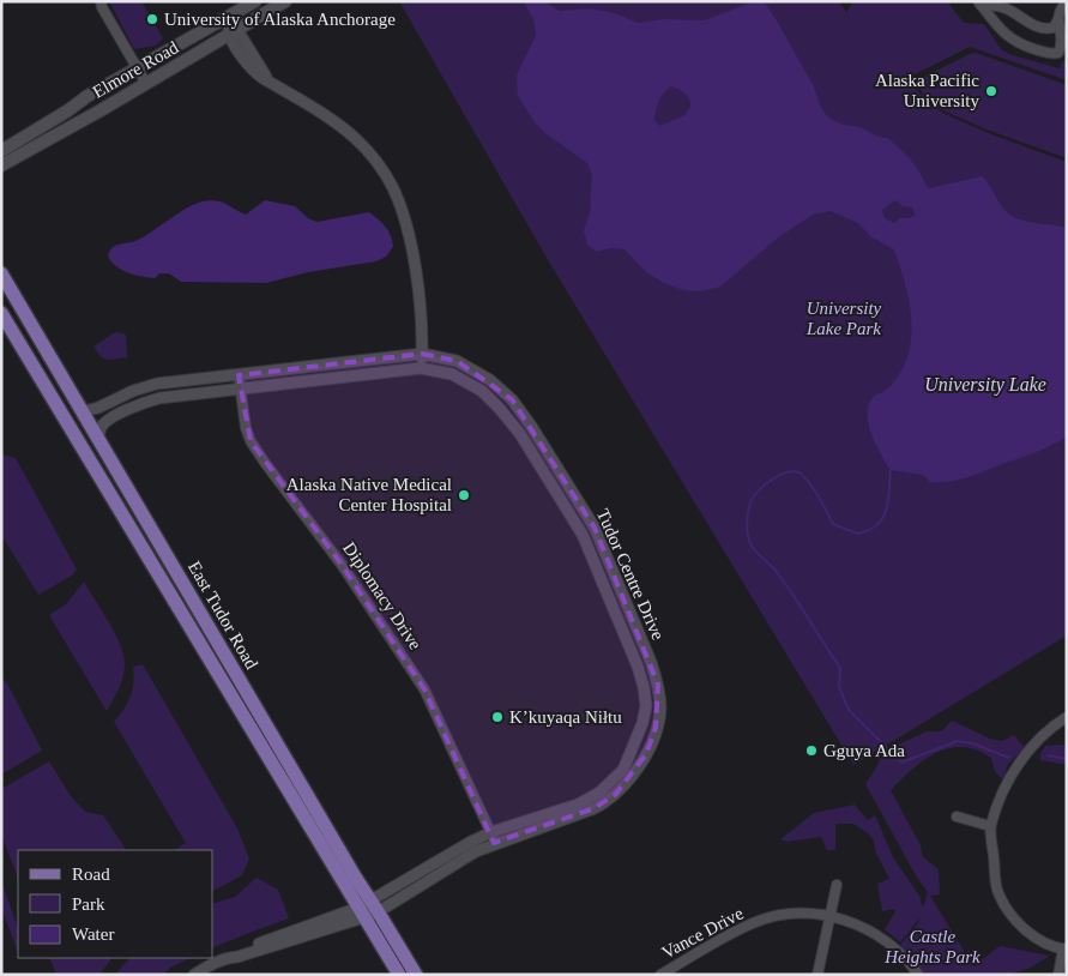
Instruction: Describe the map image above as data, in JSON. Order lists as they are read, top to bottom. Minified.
{"streets":{"main road":["Elmore Road","East Tudor Road"],"street":["Tudor Centre Drive","Diplomacy Drive","Vance Drive"]},"crossings":[["Tudor Centre Drive","Diplomacy Drive"],["Tudor Centre Drive","East Tudor Road"]],"water":["University Lake"],"parks":["University Lake Park","Castle Heights Park"],"places":["University of Alaska Anchorage","Alaska Pacific University","Alaska Native Medical Center Hospital","K’kuyaqa Niłtu","Gguya Ada"],"legend":["Road","Park","Water"]}
